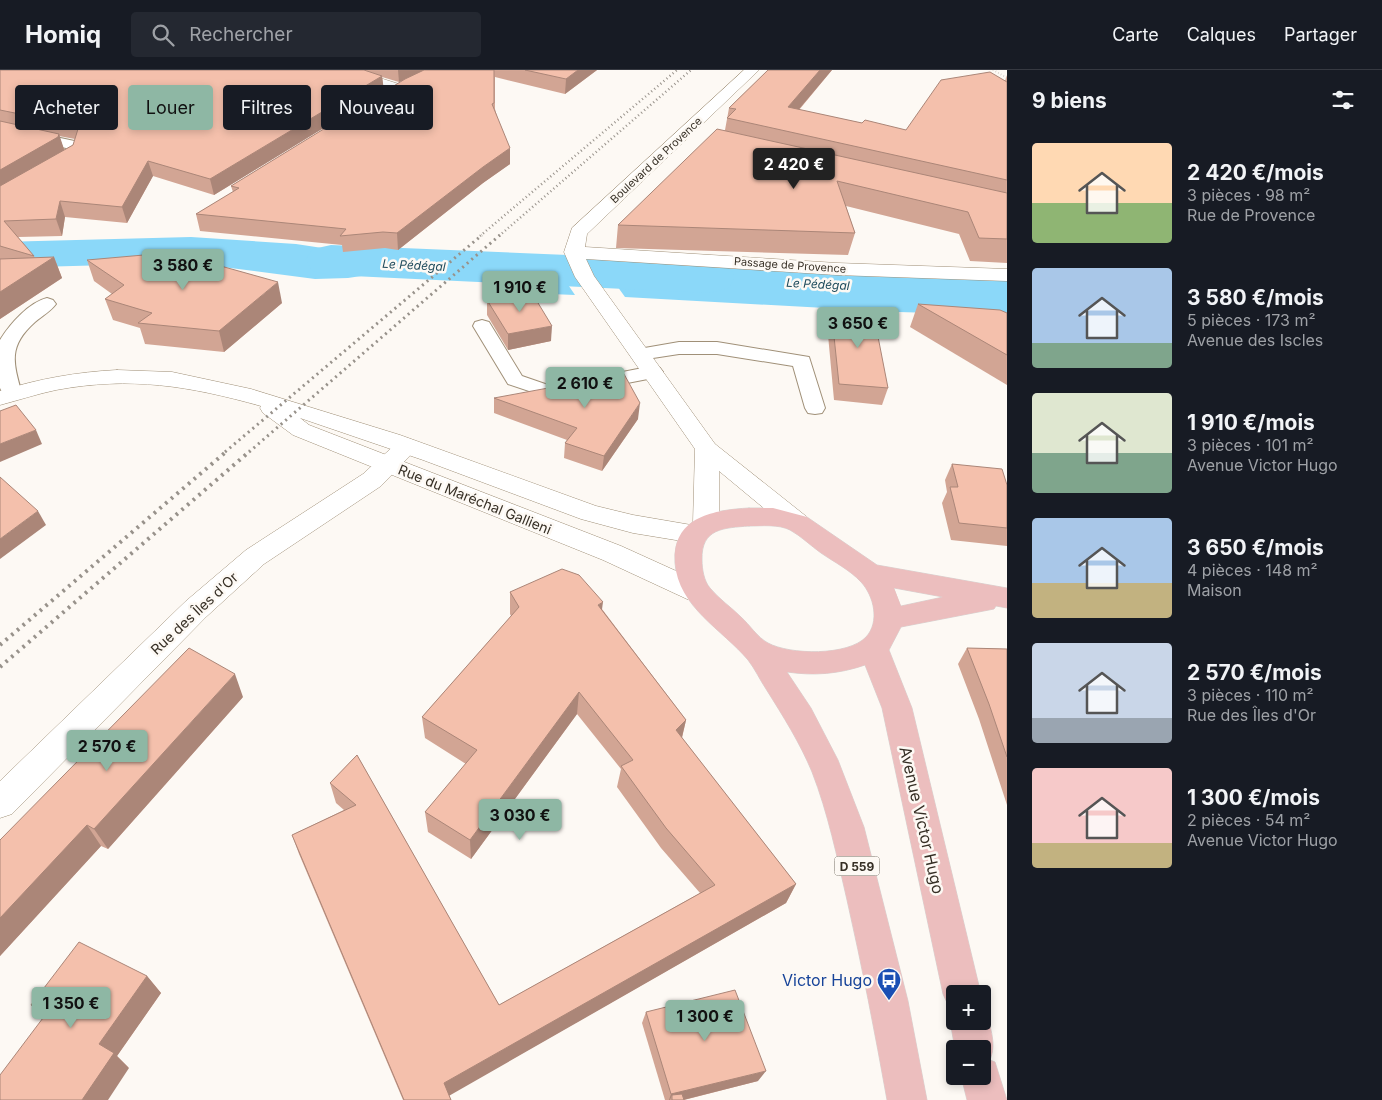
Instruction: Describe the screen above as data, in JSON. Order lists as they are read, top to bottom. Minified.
{"streets":{"main road":["Avenue Victor Hugo","D 559"],"street":["Boulevard de Provence","Passage de Provence","Rue du Maréchal Gallieni","Rue des Îles d'Or"]},"crossings":[["Boulevard de Provence","Passage de Provence"],["Rue du Maréchal Gallieni","Rue des Îles d'Or"],["Rue du Maréchal Gallieni","Avenue Victor Hugo"],["Rue du Maréchal Gallieni","D 559"],["Avenue Victor Hugo","D 559"]],"water":["Le Pédégal"],"places":{"bus stop":["Victor Hugo"]},"page":{"header":"Homiq","search":"Rechercher","nav":["Carte","Calques","Partager"],"heading":"9 biens","chip":["Acheter","Louer","Filtres","Nouveau"],"list":[{"name":"2 420 €/mois","note":"3 pièces · 98 m² · Rue de Provence"},{"name":"3 580 €/mois","note":"5 pièces · 173 m² · Avenue des Iscles"},{"name":"1 910 €/mois","note":"3 pièces · 101 m² · Avenue Victor Hugo"},{"name":"3 650 €/mois","note":"4 pièces · 148 m² · Maison"},{"name":"2 570 €/mois","note":"3 pièces · 110 m² · Rue des Îles d'Or"},{"name":"1 300 €/mois","note":"2 pièces · 54 m² · Avenue Victor Hugo"}],"price":["2 420 €","3 580 €","1 910 €","3 650 €","2 610 €","2 570 €","3 030 €","1 350 €","1 300 €"],"map_buttons":["+","−"]}}
